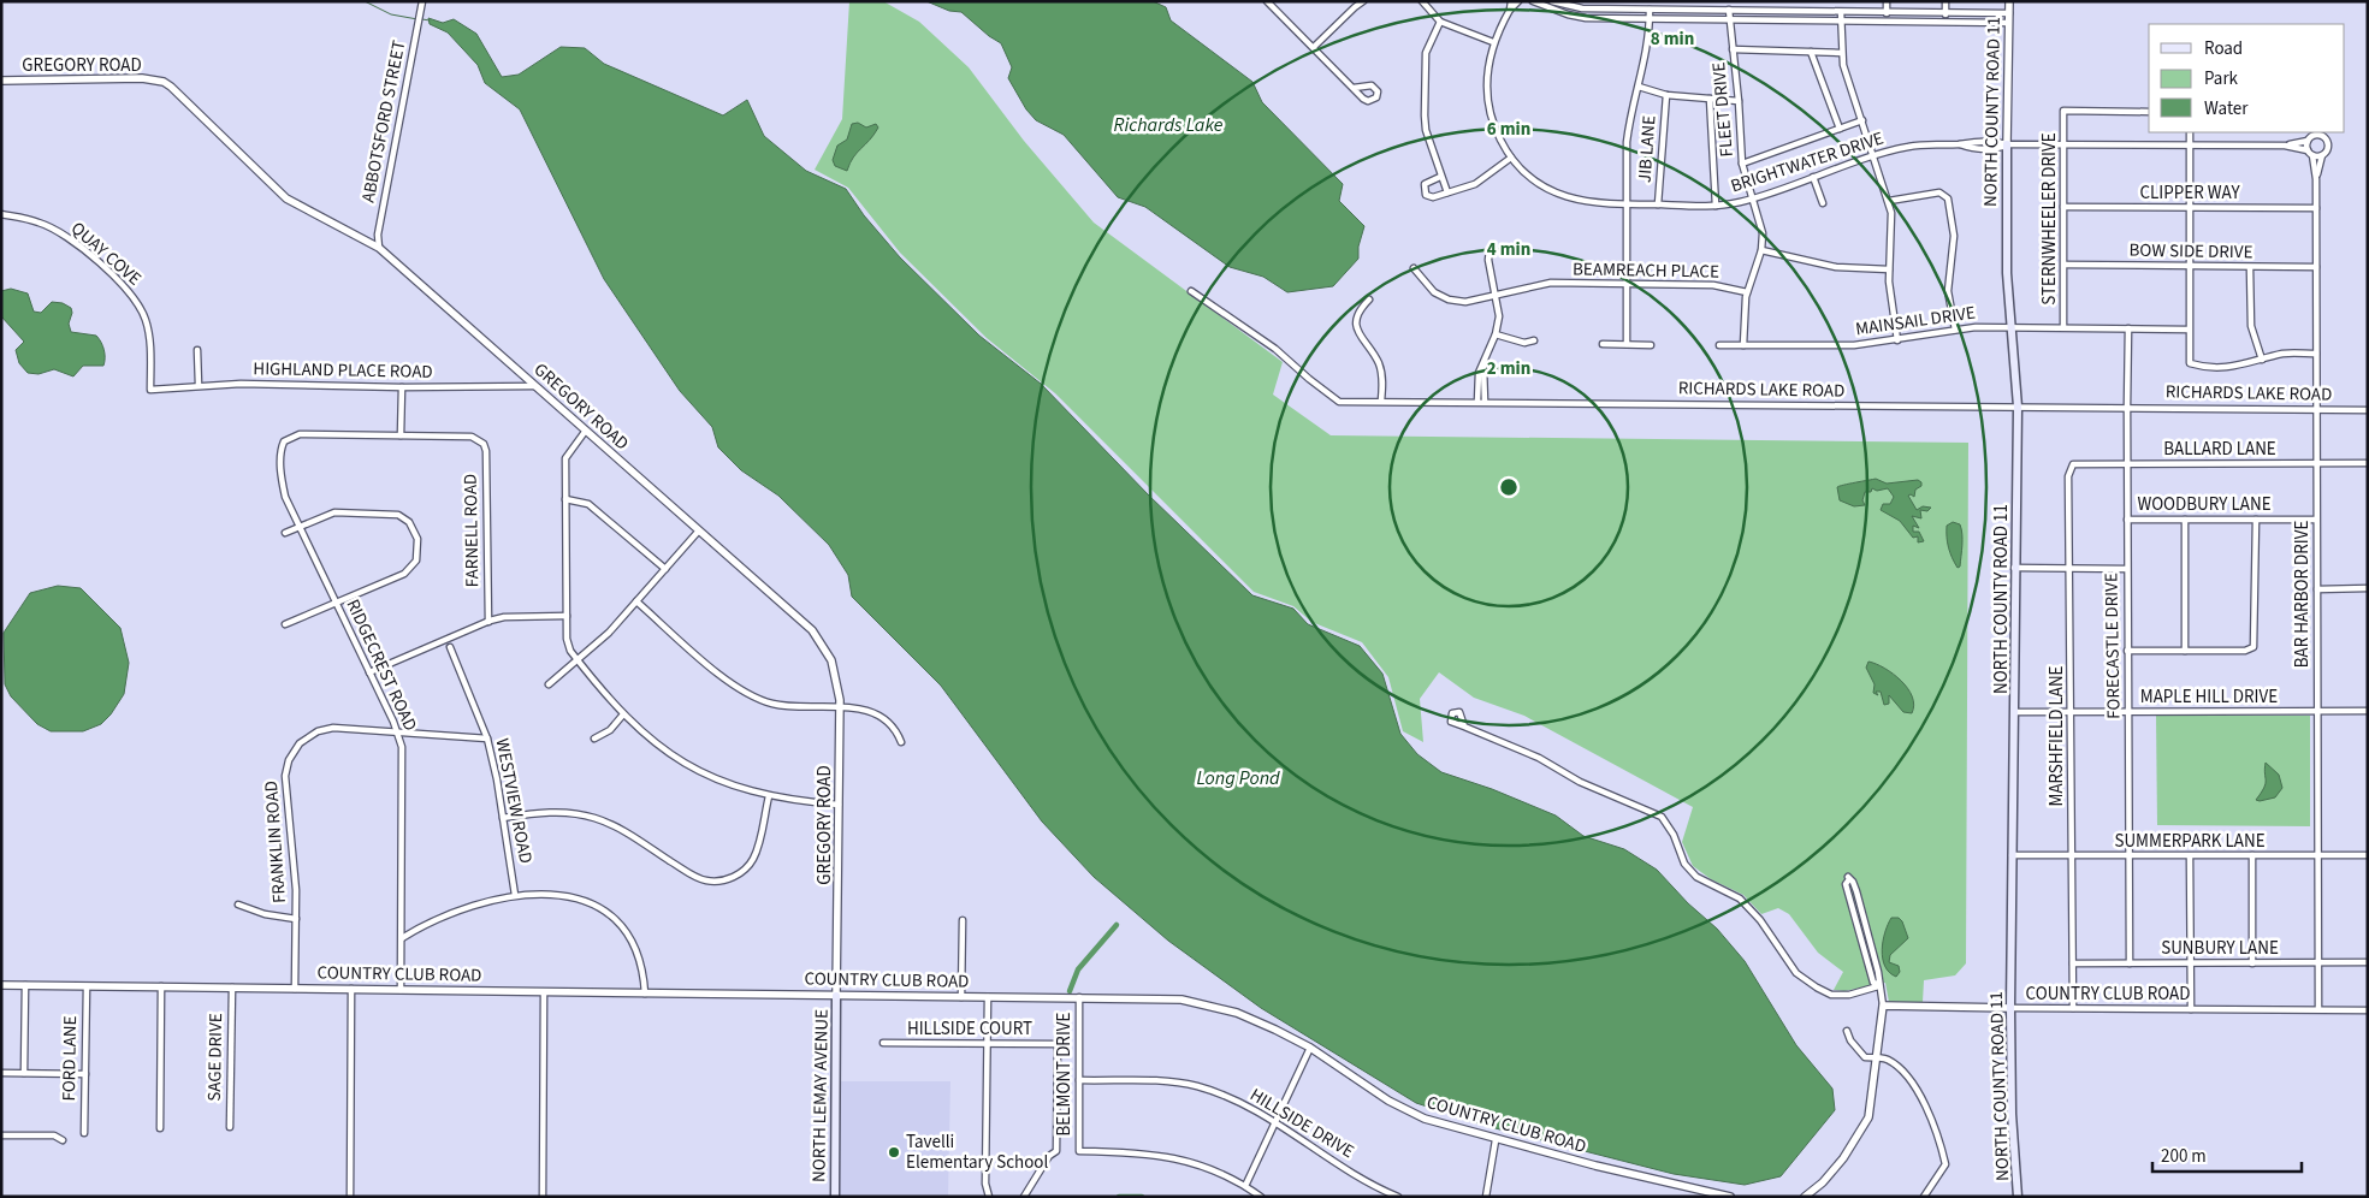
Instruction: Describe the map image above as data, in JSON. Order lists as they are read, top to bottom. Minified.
{"streets":{"main road":["NORTH COUNTY ROAD 11","NORTH LEMAY AVENUE"],"street":["GREGORY ROAD","FLEET DRIVE","ABBOTSFORD STREET","JIB LANE","BRIGHTWATER DRIVE","CLIPPER WAY","STERNWHEELER DRIVE","BOW SIDE DRIVE","QUAY COVE","BEAMREACH PLACE","MAINSAIL DRIVE","HIGHLAND PLACE ROAD","RICHARDS LAKE ROAD","BALLARD LANE","WOODBURY LANE","FARNELL ROAD","BAR HARBOR DRIVE","FORECASTLE DRIVE","RIDGECREST ROAD","MAPLE HILL DRIVE","MARSHFIELD LANE","WESTVIEW ROAD","SUMMERPARK LANE","FRANKLIN ROAD","SUNBURY LANE","COUNTRY CLUB ROAD","HILLSIDE COURT","SAGE DRIVE","FORD LANE","BELMONT DRIVE","HILLSIDE DRIVE"]},"crossings":[["GREGORY ROAD","ABBOTSFORD STREET"],["GREGORY ROAD","HIGHLAND PLACE ROAD"],["GREGORY ROAD","COUNTRY CLUB ROAD"],["GREGORY ROAD","NORTH LEMAY AVENUE"],["FLEET DRIVE","BRIGHTWATER DRIVE"],["FLEET DRIVE","BEAMREACH PLACE"],["FLEET DRIVE","MAINSAIL DRIVE"],["NORTH COUNTY ROAD 11","BRIGHTWATER DRIVE"],["NORTH COUNTY ROAD 11","MAINSAIL DRIVE"],["NORTH COUNTY ROAD 11","RICHARDS LAKE ROAD"],["NORTH COUNTY ROAD 11","MAPLE HILL DRIVE"],["NORTH COUNTY ROAD 11","SUMMERPARK LANE"],["NORTH COUNTY ROAD 11","COUNTRY CLUB ROAD"],["JIB LANE","BRIGHTWATER DRIVE"],["BRIGHTWATER DRIVE","STERNWHEELER DRIVE"],["BRIGHTWATER DRIVE","BAR HARBOR DRIVE"],["CLIPPER WAY","STERNWHEELER DRIVE"],["CLIPPER WAY","BAR HARBOR DRIVE"],["STERNWHEELER DRIVE","BOW SIDE DRIVE"],["STERNWHEELER DRIVE","MAINSAIL DRIVE"],["BOW SIDE DRIVE","BAR HARBOR DRIVE"],["QUAY COVE","HIGHLAND PLACE ROAD"],["MAINSAIL DRIVE","FORECASTLE DRIVE"],["RICHARDS LAKE ROAD","BAR HARBOR DRIVE"],["RICHARDS LAKE ROAD","FORECASTLE DRIVE"],["BALLARD LANE","BAR HARBOR DRIVE"],["BALLARD LANE","FORECASTLE DRIVE"],["BALLARD LANE","MARSHFIELD LANE"],["WOODBURY LANE","BAR HARBOR DRIVE"],["WOODBURY LANE","FORECASTLE DRIVE"],["FARNELL ROAD","RIDGECREST ROAD"],["BAR HARBOR DRIVE","MAPLE HILL DRIVE"],["BAR HARBOR DRIVE","SUMMERPARK LANE"],["BAR HARBOR DRIVE","SUNBURY LANE"],["BAR HARBOR DRIVE","COUNTRY CLUB ROAD"],["FORECASTLE DRIVE","MAPLE HILL DRIVE"],["FORECASTLE DRIVE","SUMMERPARK LANE"],["FORECASTLE DRIVE","SUNBURY LANE"],["RIDGECREST ROAD","FRANKLIN ROAD"],["RIDGECREST ROAD","COUNTRY CLUB ROAD"],["MAPLE HILL DRIVE","MARSHFIELD LANE"],["MARSHFIELD LANE","SUMMERPARK LANE"],["MARSHFIELD LANE","SUNBURY LANE"],["MARSHFIELD LANE","COUNTRY CLUB ROAD"],["WESTVIEW ROAD","FRANKLIN ROAD"],["FRANKLIN ROAD","COUNTRY CLUB ROAD"],["COUNTRY CLUB ROAD","SAGE DRIVE"],["COUNTRY CLUB ROAD","FORD LANE"],["COUNTRY CLUB ROAD","BELMONT DRIVE"],["COUNTRY CLUB ROAD","NORTH LEMAY AVENUE"],["BELMONT DRIVE","HILLSIDE DRIVE"]],"water":["Richards Lake","Long Pond"],"places":["Tavelli Elementary School"],"legend":["Road","Park","Water"],"scale_bar":"200 m","rings":["8 min","6 min","4 min","2 min"]}
